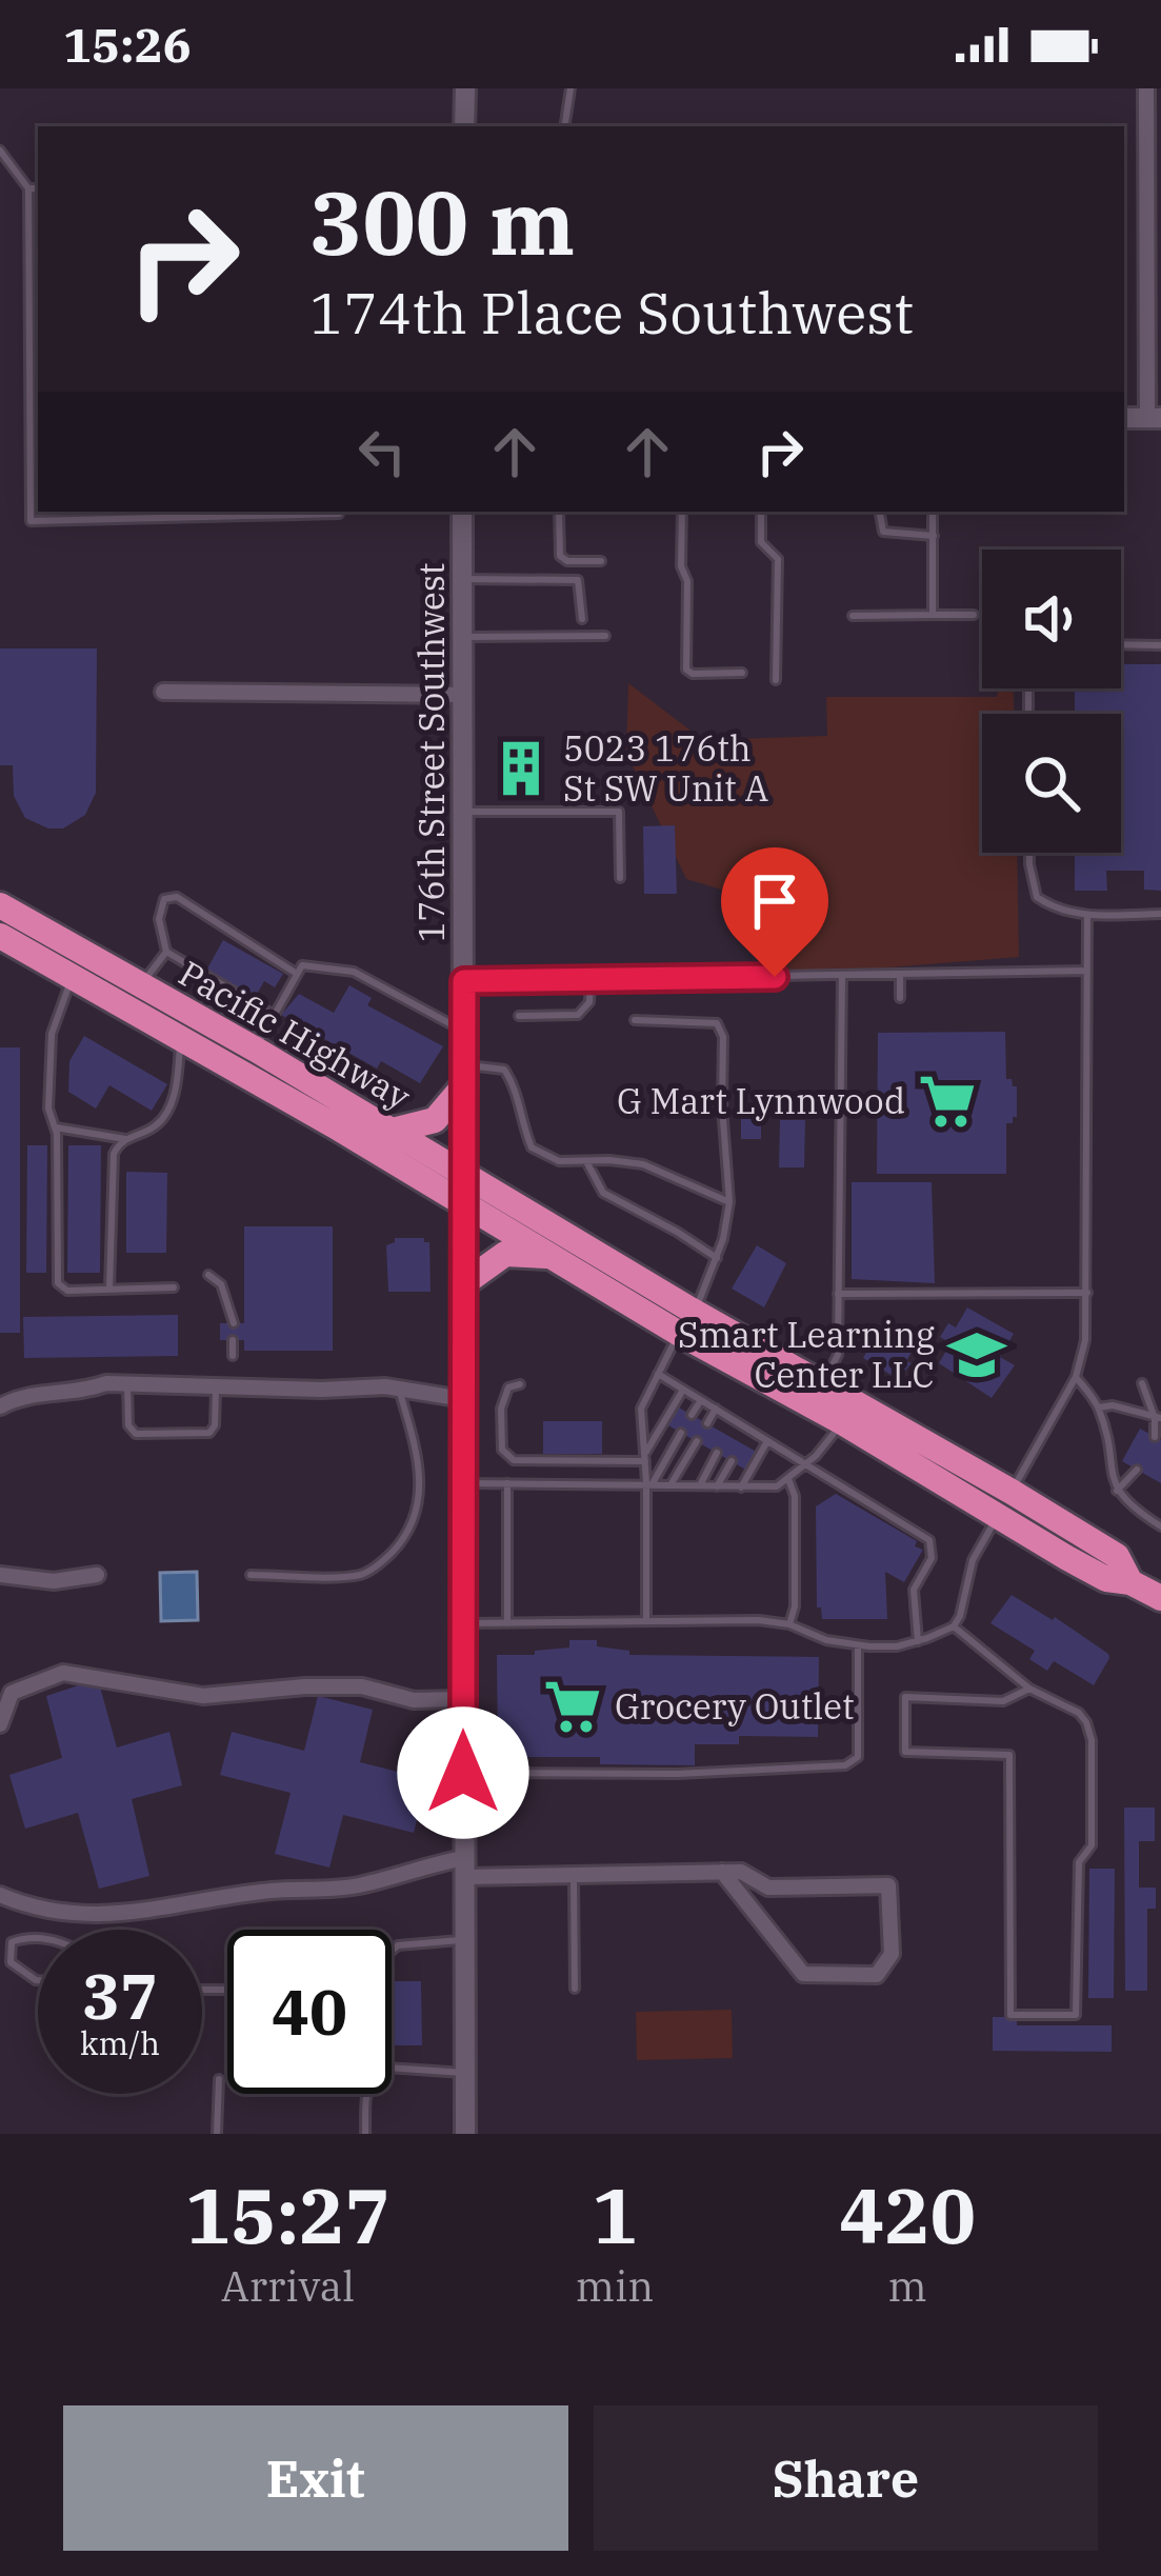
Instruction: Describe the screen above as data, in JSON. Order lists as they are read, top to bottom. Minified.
{"streets":{"highway":["Pacific Highway"],"street":["176th Street Southwest"]},"crossings":[["176th Street Southwest","Pacific Highway"]],"places":{"building":["5023 176th St SW Unit A"],"supermarket":["G Mart Lynnwood","Grocery Outlet"],"school or university":["Smart Learning Center LLC"]},"page":{"status":"15:26","turn":["300 m","174th Place Southwest"],"speed":"37 km/h","limit":"40","eta":["15:27","Arrival","1","min","420","m"],"buttons":["Exit","Share"]}}
